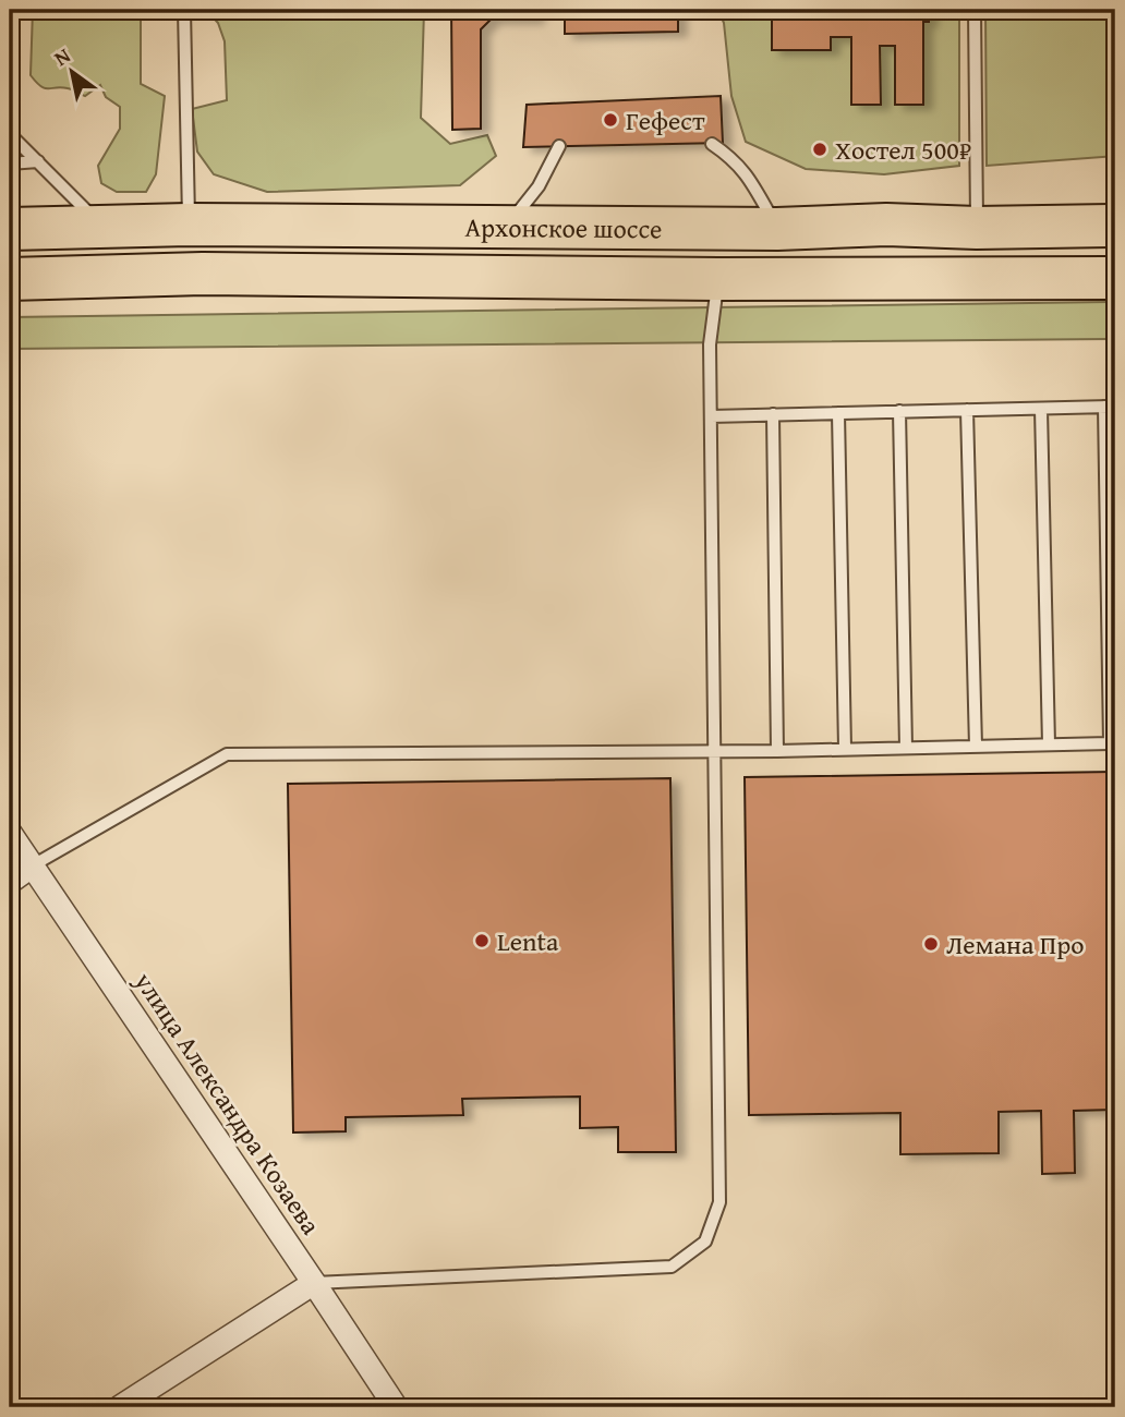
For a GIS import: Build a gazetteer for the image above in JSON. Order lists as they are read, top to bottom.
{
  "streets": {
    "highway": ["Архонское шоссе"],
    "street": ["улица Александра Козаева"]
  },
  "places": [
    "Гефест",
    "Хостел 500₽",
    "Lenta",
    "Лемана Про"
  ],
  "north": "top left"
}
